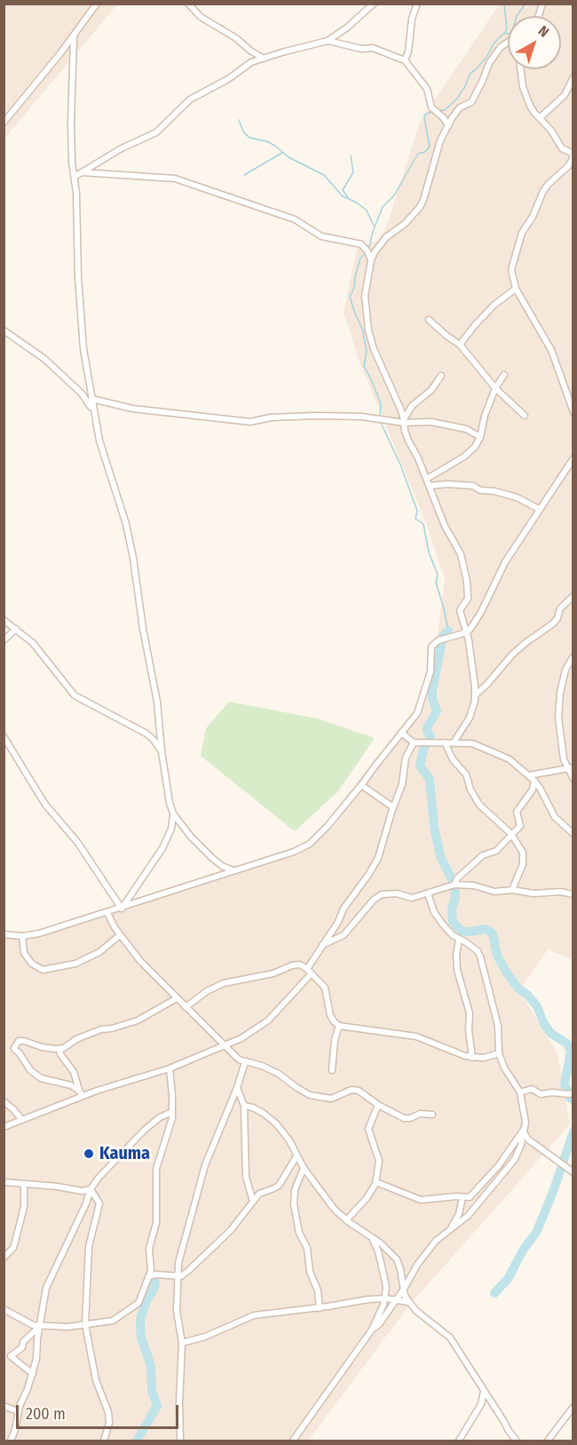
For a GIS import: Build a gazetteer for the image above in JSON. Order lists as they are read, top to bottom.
{
  "places": ["Kauma"],
  "scale_bar": "200 m",
  "north": "top right"
}
